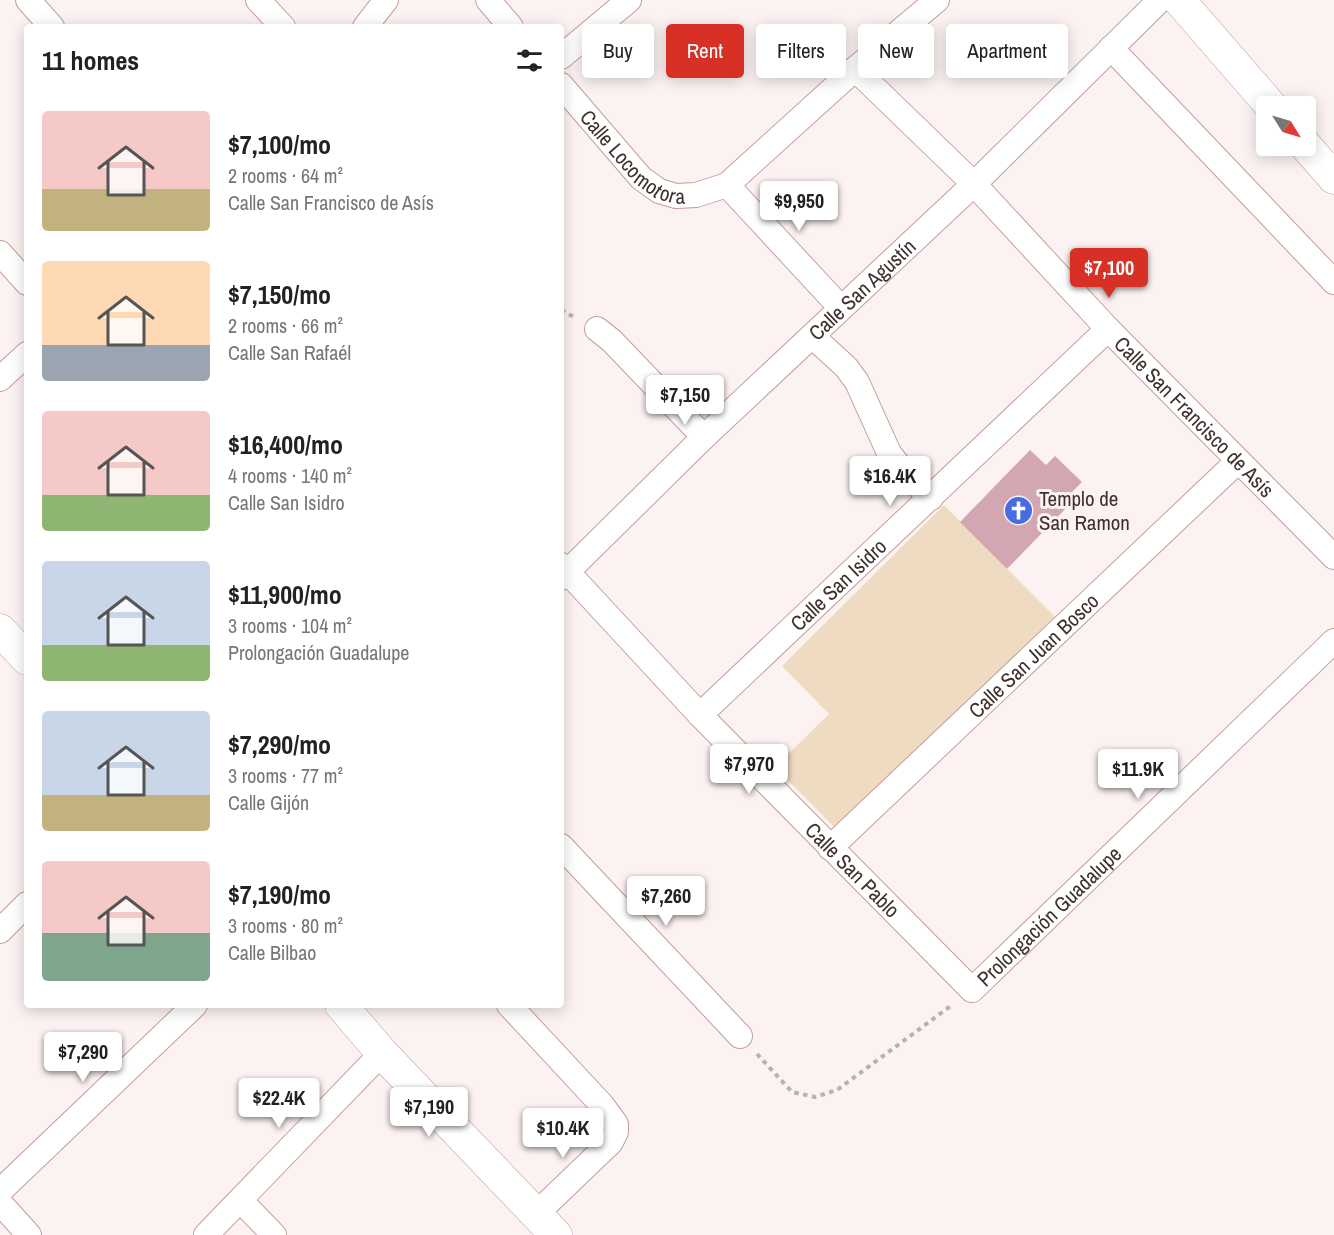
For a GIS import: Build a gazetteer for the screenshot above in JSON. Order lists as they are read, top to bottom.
{
  "streets": {
    "street": [
      "Calle Locomotora",
      "Calle San Agustín",
      "Calle San Francisco de Asís",
      "Calle San Isidro",
      "Calle San Juan Bosco",
      "Calle San Pablo",
      "Prolongación Guadalupe"
    ]
  },
  "crossings": [
    ["Calle Locomotora", "Calle San Francisco de Asís"],
    ["Calle San Agustín", "Calle San Francisco de Asís"],
    ["Calle San Francisco de Asís", "Calle San Isidro"],
    ["Calle San Francisco de Asís", "Calle San Juan Bosco"],
    ["Calle San Isidro", "Calle San Pablo"],
    ["Calle San Juan Bosco", "Calle San Pablo"],
    ["Calle San Pablo", "Prolongación Guadalupe"]
  ],
  "places": {
    "church": ["Templo de San Ramon"]
  },
  "north": "bottom right",
  "page": {
    "chip": [
      "Buy",
      "Rent",
      "Filters",
      "New",
      "Apartment"
    ],
    "heading": "11 homes",
    "list": [
      {
        "name": "$7,100/mo",
        "note": "2 rooms · 64 m² · Calle San Francisco de Asís"
      },
      {
        "name": "$7,150/mo",
        "note": "2 rooms · 66 m² · Calle San Rafaél"
      },
      {
        "name": "$16,400/mo",
        "note": "4 rooms · 140 m² · Calle San Isidro"
      },
      {
        "name": "$11,900/mo",
        "note": "3 rooms · 104 m² · Prolongación Guadalupe"
      },
      {
        "name": "$7,290/mo",
        "note": "3 rooms · 77 m² · Calle Gijón"
      },
      {
        "name": "$7,190/mo",
        "note": "3 rooms · 80 m² · Calle Bilbao"
      }
    ],
    "price": [
      "$9,950",
      "$7,100",
      "$7,150",
      "$16.4K",
      "$7,970",
      "$11.9K",
      "$7,260",
      "$7,290",
      "$22.4K",
      "$7,190",
      "$10.4K"
    ]
  }
}
